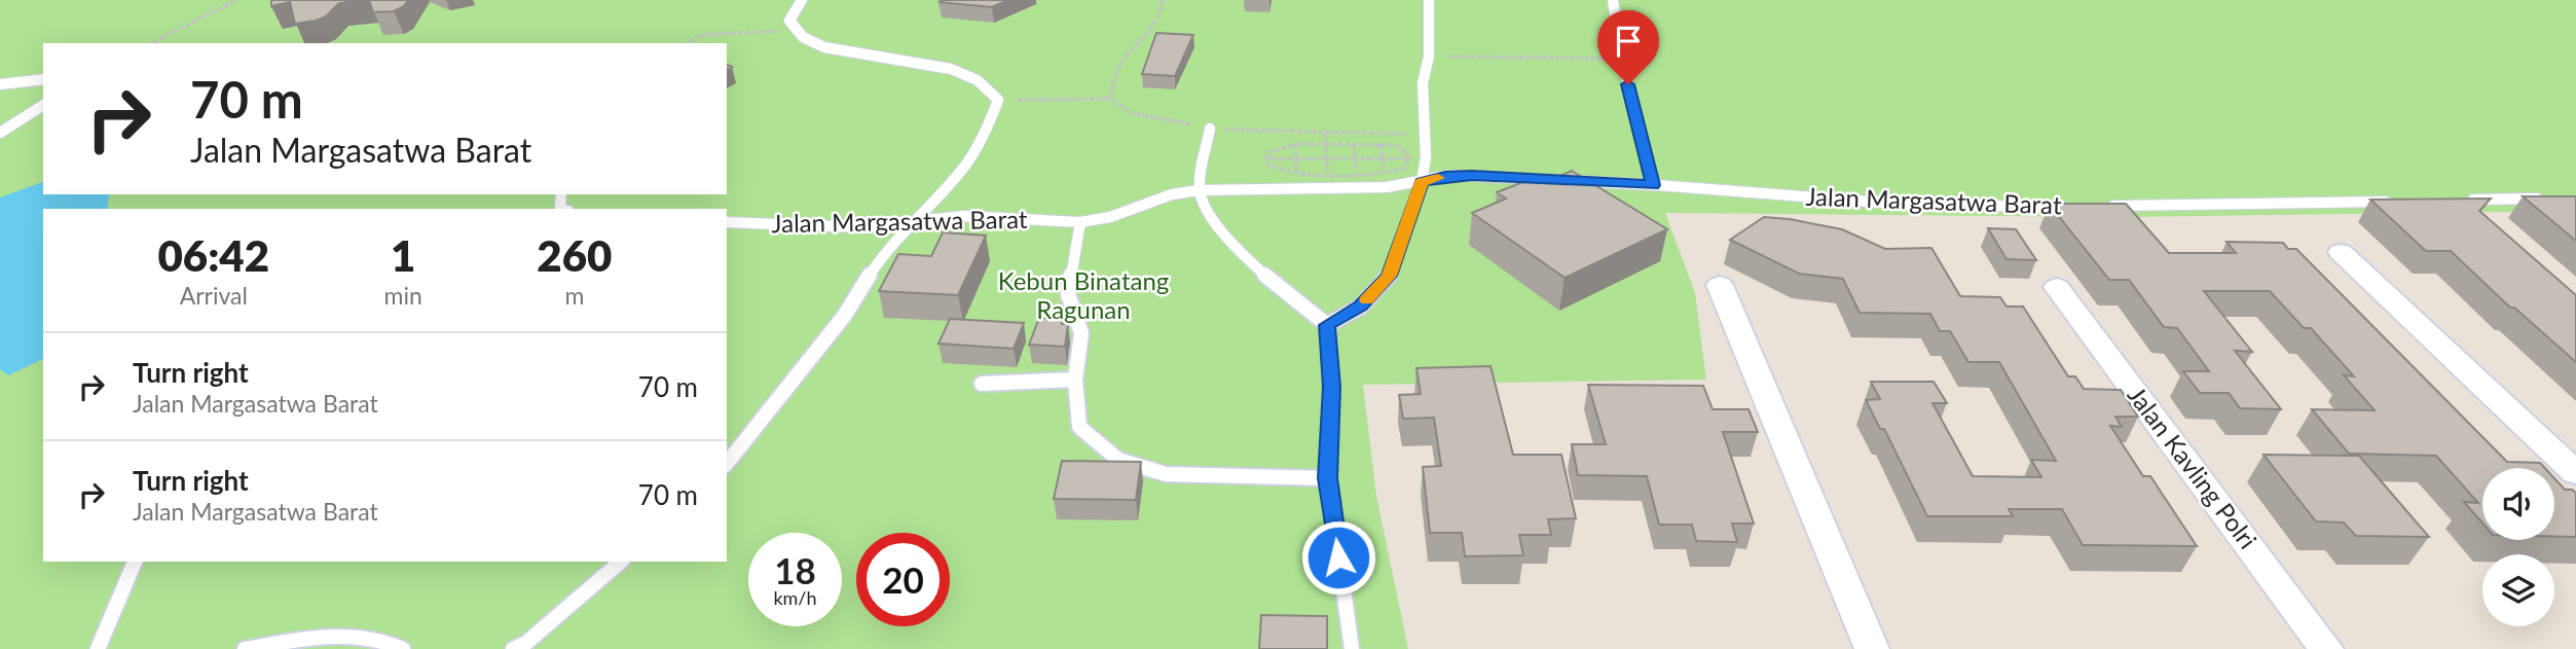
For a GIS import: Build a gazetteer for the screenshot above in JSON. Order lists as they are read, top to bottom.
{
  "streets": {
    "street": ["Jalan Kavling Polri"],
    "lane": ["Jalan Margasatwa Barat"]
  },
  "parks": ["Kebun Binatang Ragunan"],
  "page": {
    "turn": ["70 m", "Jalan Margasatwa Barat"],
    "eta": [
      "06:42",
      "Arrival",
      "1",
      "min",
      "260",
      "m"
    ],
    "list": [
      {
        "name": "Turn right",
        "note": "Jalan Margasatwa Barat",
        "value": "70 m"
      },
      {
        "name": "Turn right",
        "note": "Jalan Margasatwa Barat",
        "value": "70 m"
      }
    ],
    "speed": "18 km/h",
    "limit": "20"
  }
}
